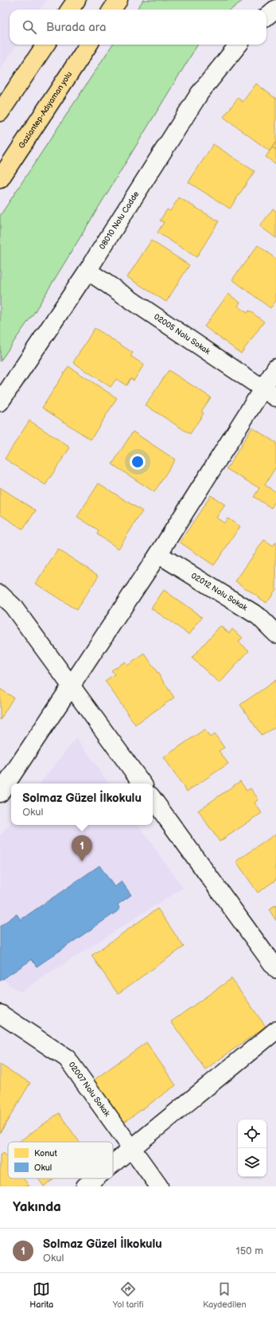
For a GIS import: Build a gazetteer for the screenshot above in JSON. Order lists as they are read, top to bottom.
{
  "streets": {
    "highway": ["Gaziantep-Adıyaman yolu"],
    "street": [
      "08010 Nolu Cadde",
      "02005 Nolu Sokak",
      "02012 Nolu Sokak",
      "02007 Nolu Sokak"
    ]
  },
  "crossings": [
    ["08010 Nolu Cadde", "02005 Nolu Sokak"]
  ],
  "legend": ["Konut", "Okul"],
  "page": {
    "search": "Burada ara",
    "popup": ["Solmaz Güzel İlkokulu", "Okul"],
    "pins": "1",
    "heading": "Yakında",
    "list": [
      {
        "mark": "1",
        "name": "Solmaz Güzel İlkokulu",
        "note": "Okul",
        "value": "150 m"
      }
    ],
    "nav": ["Harita", "Yol tarifi", "Kaydedilen"]
  }
}
